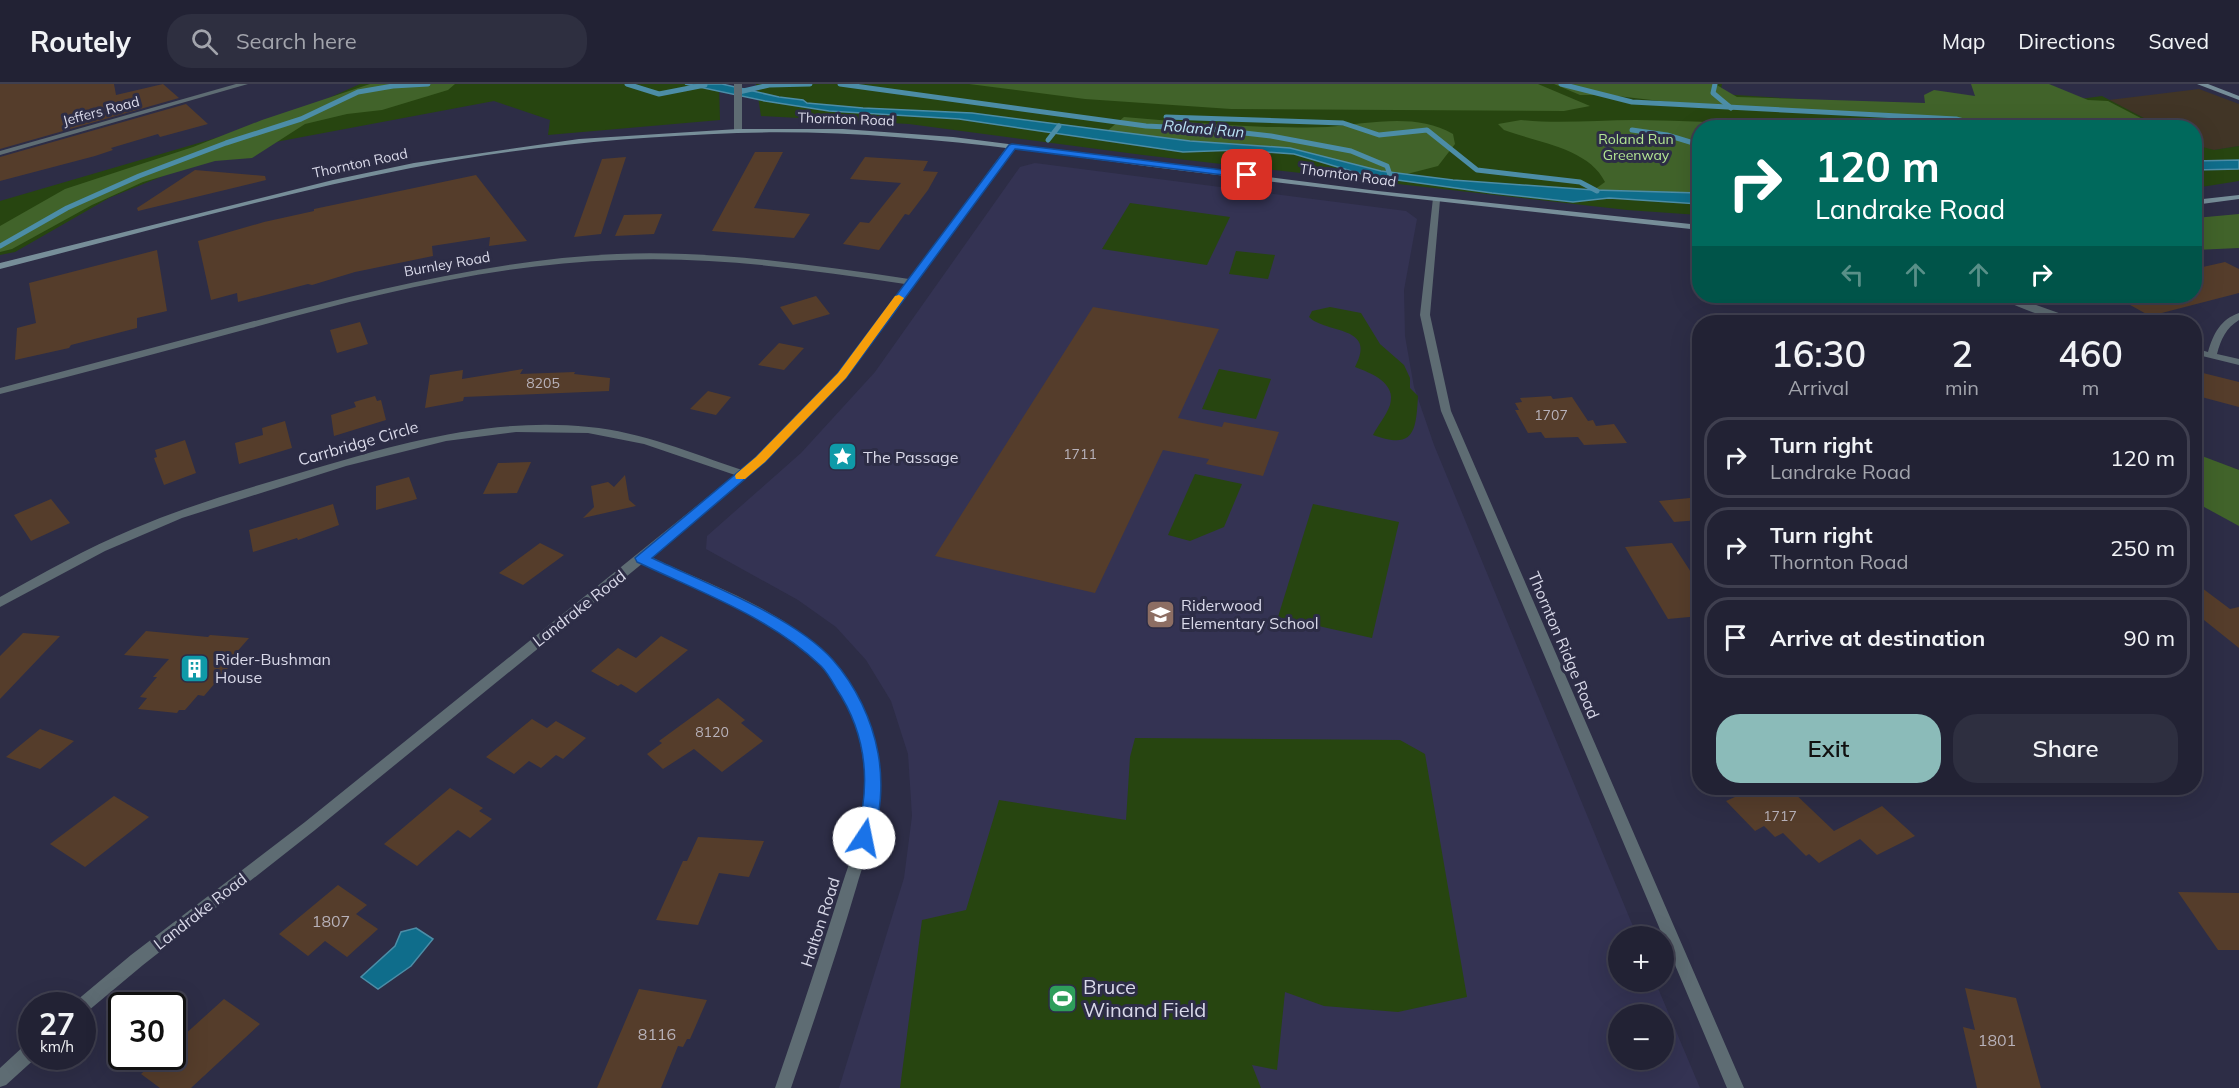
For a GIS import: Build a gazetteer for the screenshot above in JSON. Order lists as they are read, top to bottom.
{
  "streets": {
    "street": [
      "Jeffers Road",
      "Thornton Road",
      "Burnley Road",
      "Carrbridge Circle",
      "Landrake Road",
      "Thornton Ridge Road",
      "Halton Road"
    ]
  },
  "crossings": [
    ["Thornton Road", "Landrake Road"],
    ["Thornton Road", "Thornton Ridge Road"],
    ["Burnley Road", "Landrake Road"],
    ["Carrbridge Circle", "Landrake Road"],
    ["Landrake Road", "Halton Road"]
  ],
  "water": ["Roland Run"],
  "parks": ["Roland Run Greenway"],
  "places": {
    "place": ["The Passage"],
    "school or university": ["Riderwood Elementary School"],
    "building": ["Rider-Bushman House"],
    "sports": ["Bruce Winand Field"]
  },
  "house_numbers": [
    "8205",
    "1707",
    "1711",
    "8120",
    "1717",
    "1807",
    "8116",
    "1801"
  ],
  "page": {
    "header": "Routely",
    "search": "Search here",
    "nav": ["Map", "Directions", "Saved"],
    "turn": ["120 m", "Landrake Road"],
    "eta": [
      "16:30",
      "Arrival",
      "2",
      "min",
      "460",
      "m"
    ],
    "list": [
      {
        "name": "Turn right",
        "note": "Landrake Road",
        "value": "120 m"
      },
      {
        "name": "Turn right",
        "note": "Thornton Road",
        "value": "250 m"
      },
      {
        "name": "Arrive at destination",
        "value": "90 m"
      }
    ],
    "buttons": ["Exit", "Share"],
    "map_buttons": ["+", "−"],
    "speed": "27 km/h",
    "limit": "30"
  }
}
